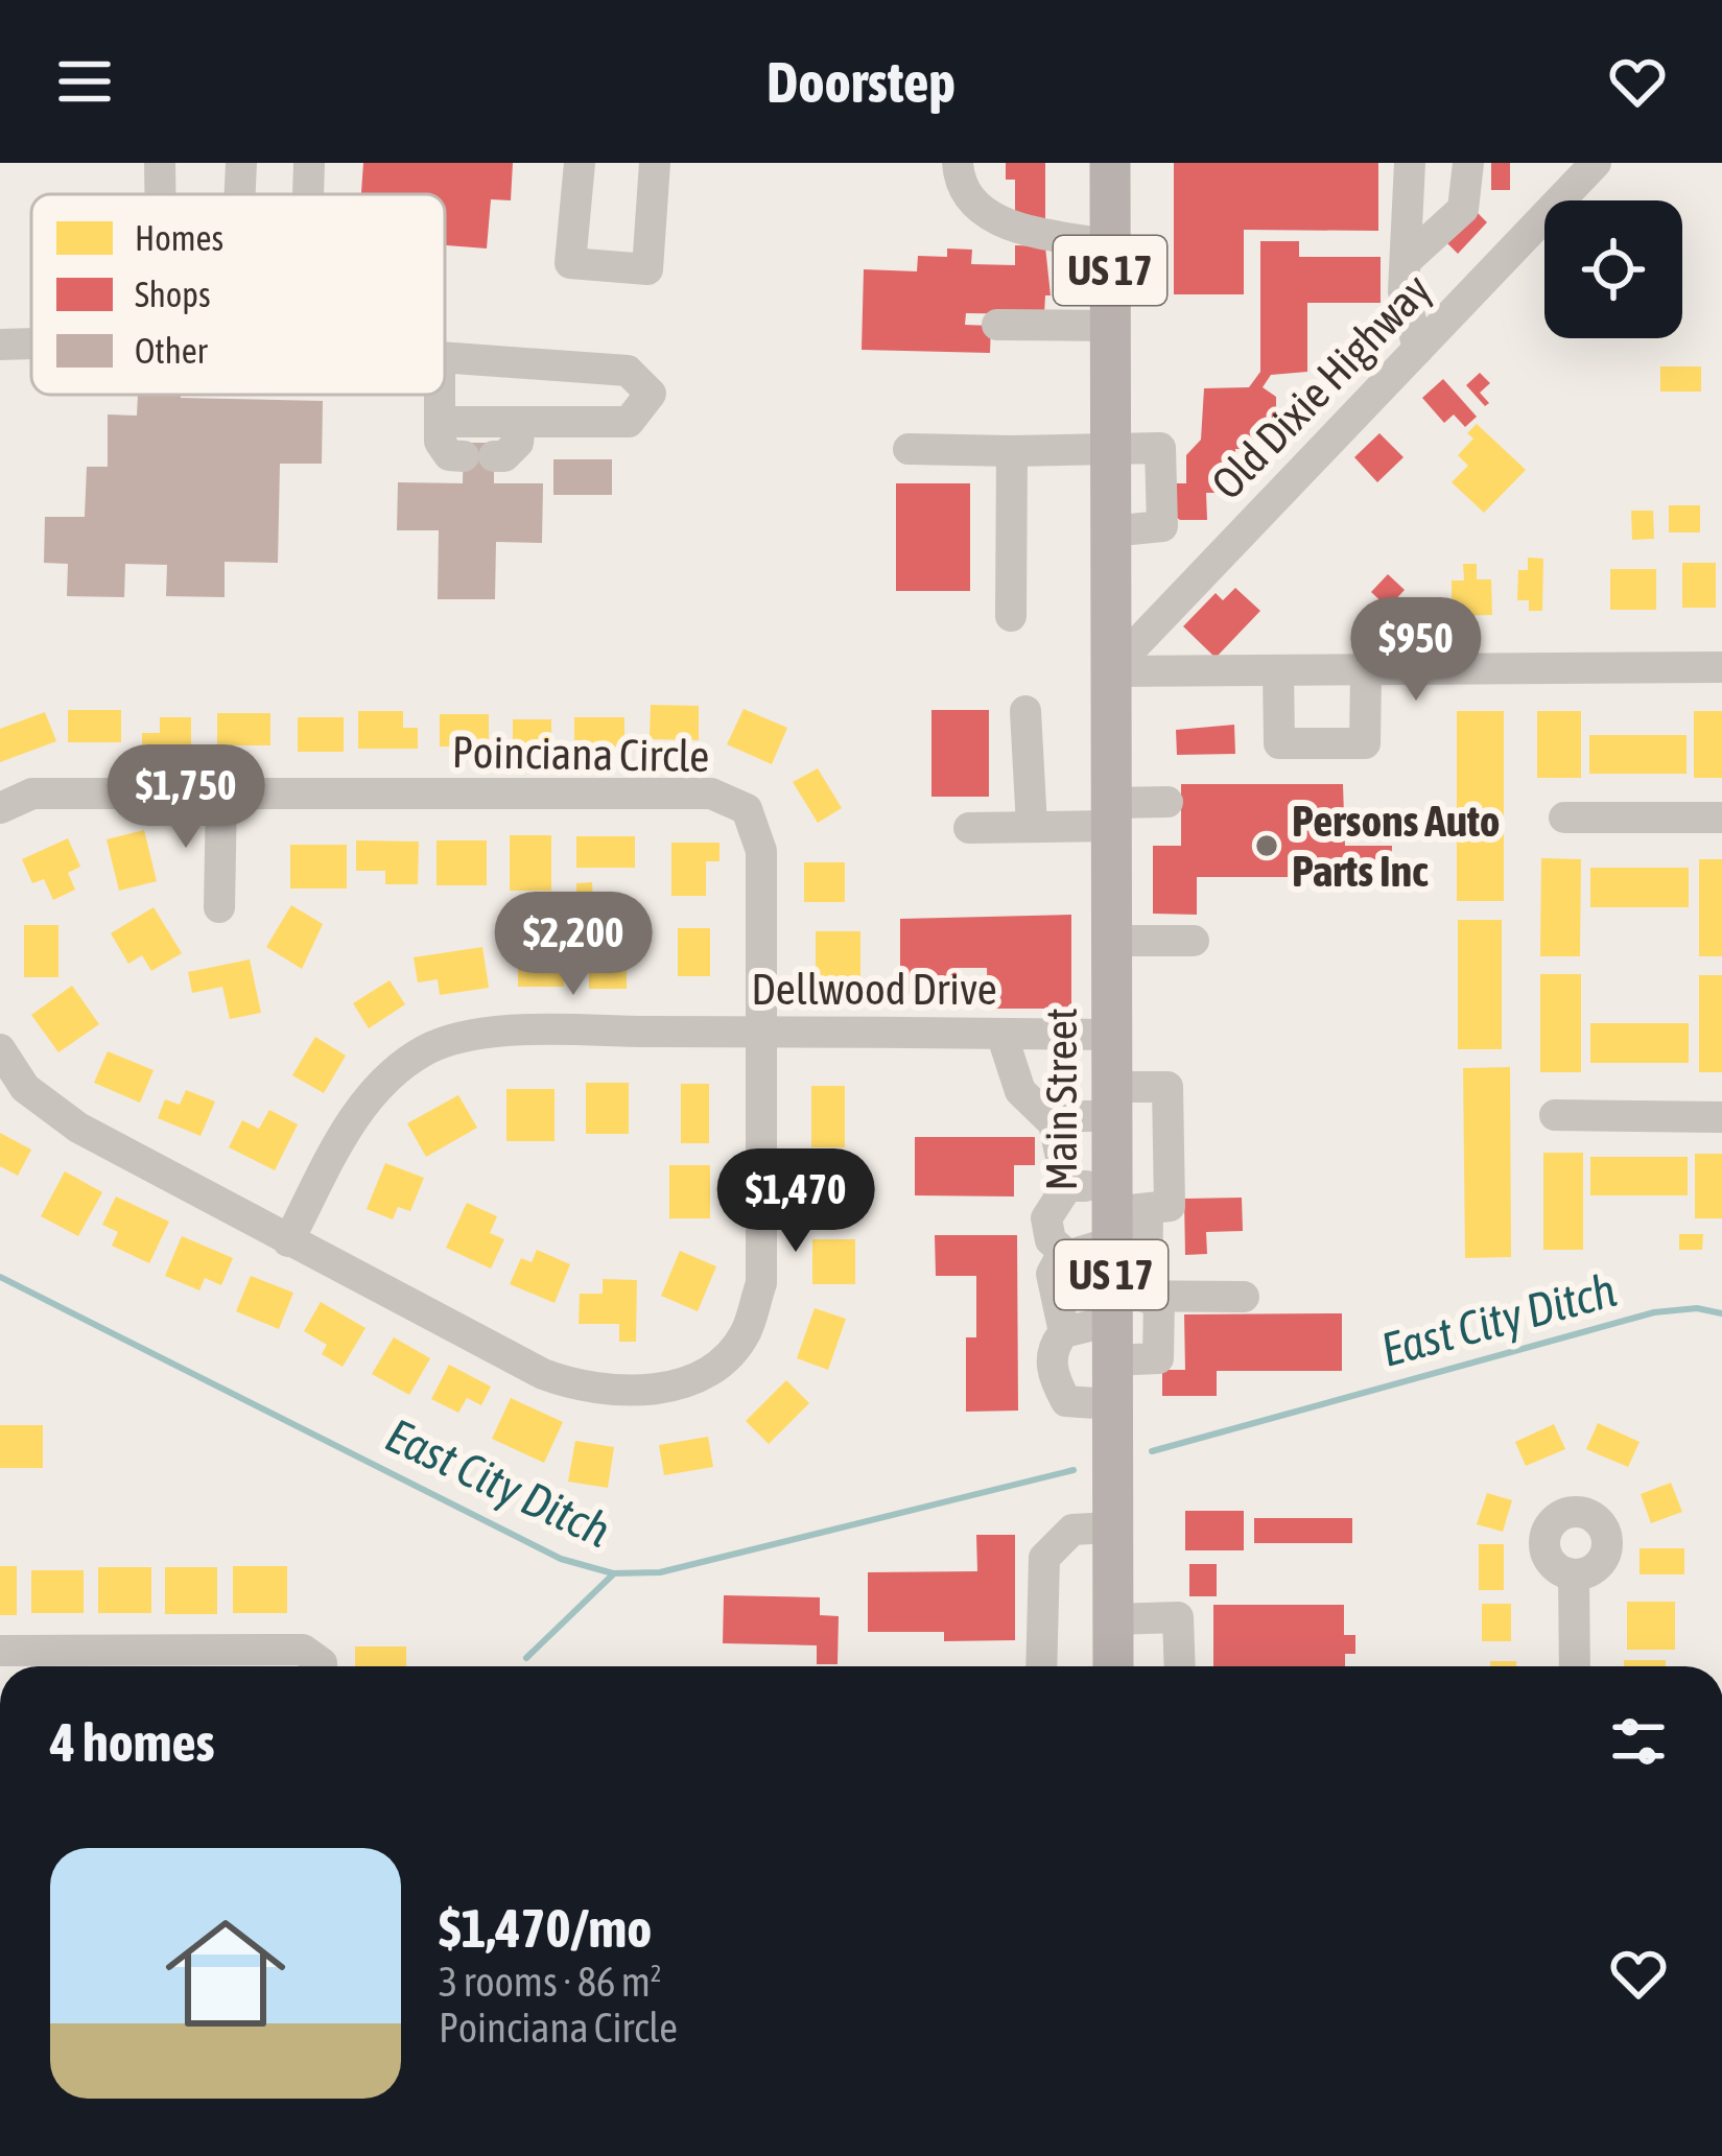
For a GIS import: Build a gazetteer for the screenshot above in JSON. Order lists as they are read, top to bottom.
{
  "streets": {
    "main road": ["US 17", "Main Street"],
    "street": ["Old Dixie Highway", "Poinciana Circle", "Dellwood Drive"]
  },
  "crossings": [
    ["US 17", "Old Dixie Highway"],
    ["US 17", "Main Street"],
    ["Old Dixie Highway", "Main Street"],
    ["Poinciana Circle", "Dellwood Drive"],
    ["Dellwood Drive", "Main Street"]
  ],
  "water": ["East City Ditch"],
  "places": ["Persons Auto Parts Inc"],
  "legend": ["Homes", "Shops", "Other"],
  "page": {
    "header": "Doorstep",
    "price": [
      "$950",
      "$1,750",
      "$2,200",
      "$1,470"
    ],
    "heading": "4 homes",
    "list": [
      {
        "name": "$1,470/mo",
        "note": "3 rooms · 86 m² · Poinciana Circle"
      }
    ]
  }
}
